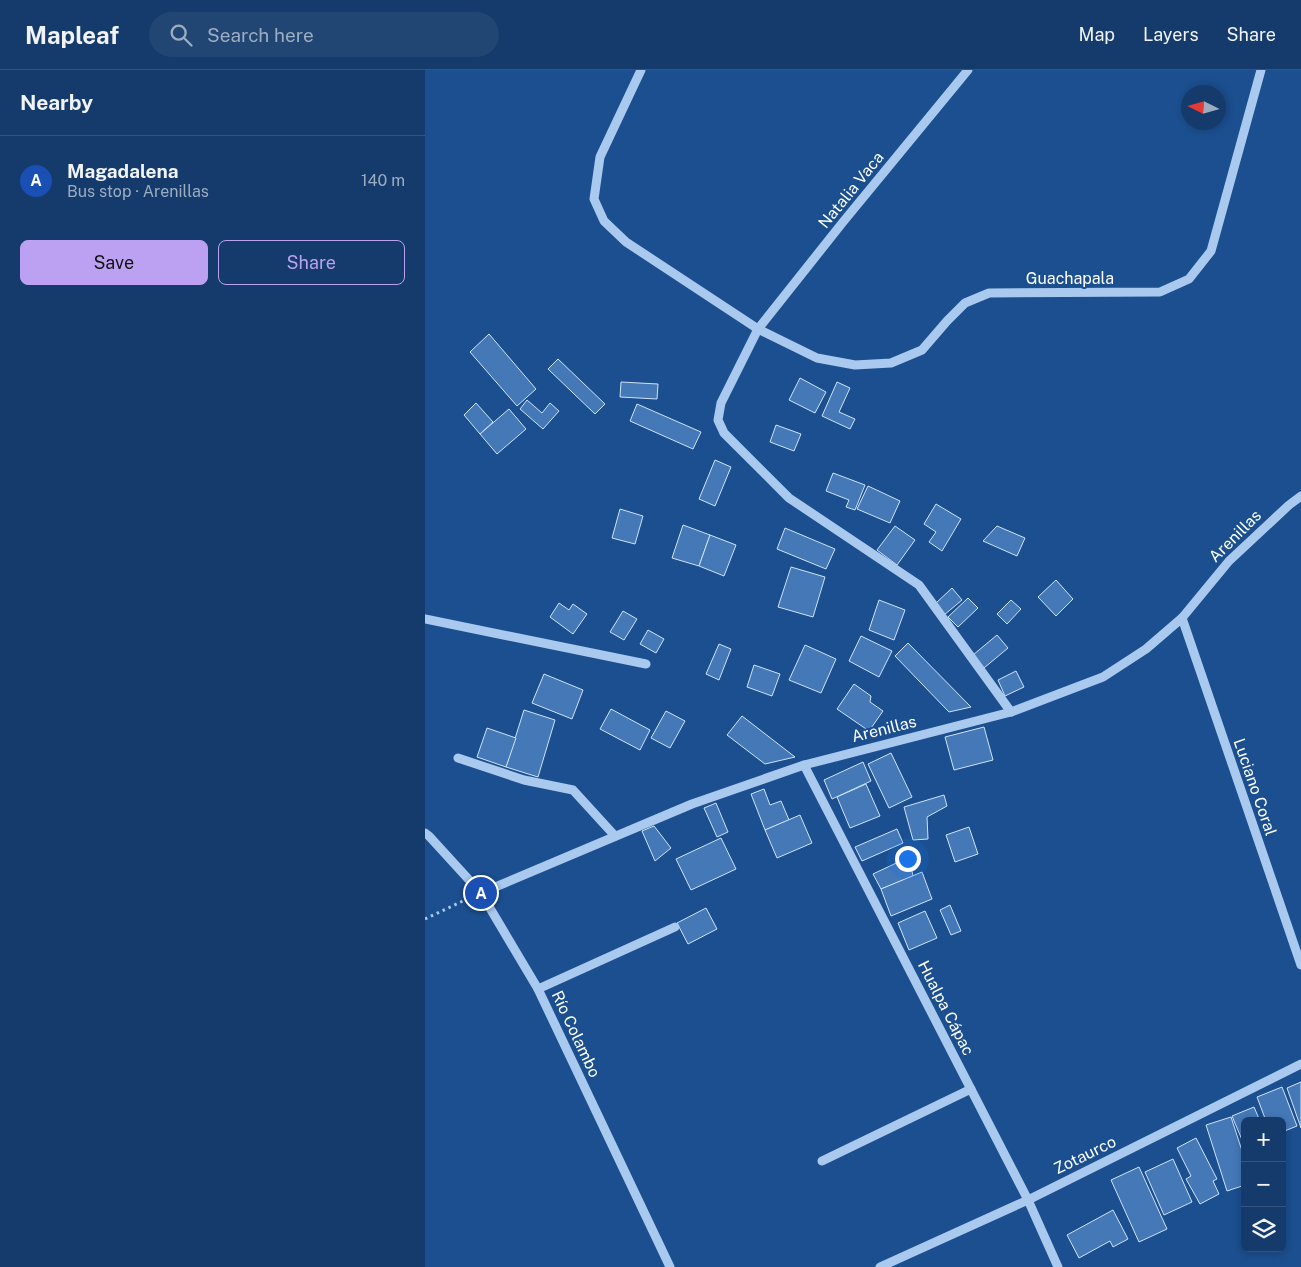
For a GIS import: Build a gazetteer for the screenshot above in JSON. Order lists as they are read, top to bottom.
{
  "streets": {
    "street": [
      "Natalia Vaca",
      "Guachapala",
      "Arenillas",
      "Luciano Coral",
      "Hualpa Cápac",
      "Río Colambo",
      "Zotaurco"
    ]
  },
  "crossings": [
    ["Natalia Vaca", "Guachapala"],
    ["Natalia Vaca", "Arenillas"],
    ["Arenillas", "Luciano Coral"],
    ["Arenillas", "Hualpa Cápac"],
    ["Arenillas", "Río Colambo"],
    ["Hualpa Cápac", "Zotaurco"]
  ],
  "north": "left",
  "page": {
    "header": "Mapleaf",
    "search": "Search here",
    "nav": ["Map", "Layers", "Share"],
    "heading": "Nearby",
    "list": [
      {
        "mark": "A",
        "name": "Magadalena",
        "note": "Bus stop · Arenillas",
        "value": "140 m"
      }
    ],
    "buttons": ["Save", "Share"],
    "pins": "A",
    "map_buttons": ["+", "−"]
  }
}
